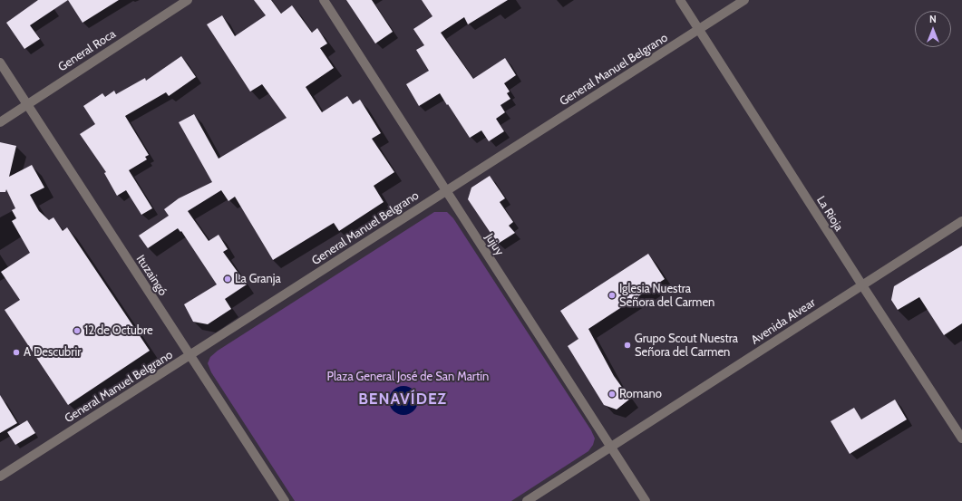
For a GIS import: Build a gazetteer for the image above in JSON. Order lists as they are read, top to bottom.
{
  "streets": {
    "street": [
      "General Roca",
      "General Manuel Belgrano",
      "La Rioja",
      "Jujuy",
      "Ituzaingó",
      "Avenida Alvear"
    ]
  },
  "crossings": [
    ["General Roca", "Ituzaingó"],
    ["General Manuel Belgrano", "La Rioja"],
    ["General Manuel Belgrano", "Jujuy"],
    ["General Manuel Belgrano", "Ituzaingó"],
    ["La Rioja", "Avenida Alvear"],
    ["Jujuy", "Avenida Alvear"]
  ],
  "districts": ["BENAVÍDEZ"],
  "parks": ["Plaza General José de San Martín"],
  "places": [
    "La Granja",
    "Iglesia Nuestra Señora del Carmen",
    "12 de Octubre",
    "Grupo Scout Nuestra Señora del Carmen",
    "A Descubrir",
    "Romano"
  ],
  "north": "top"
}
